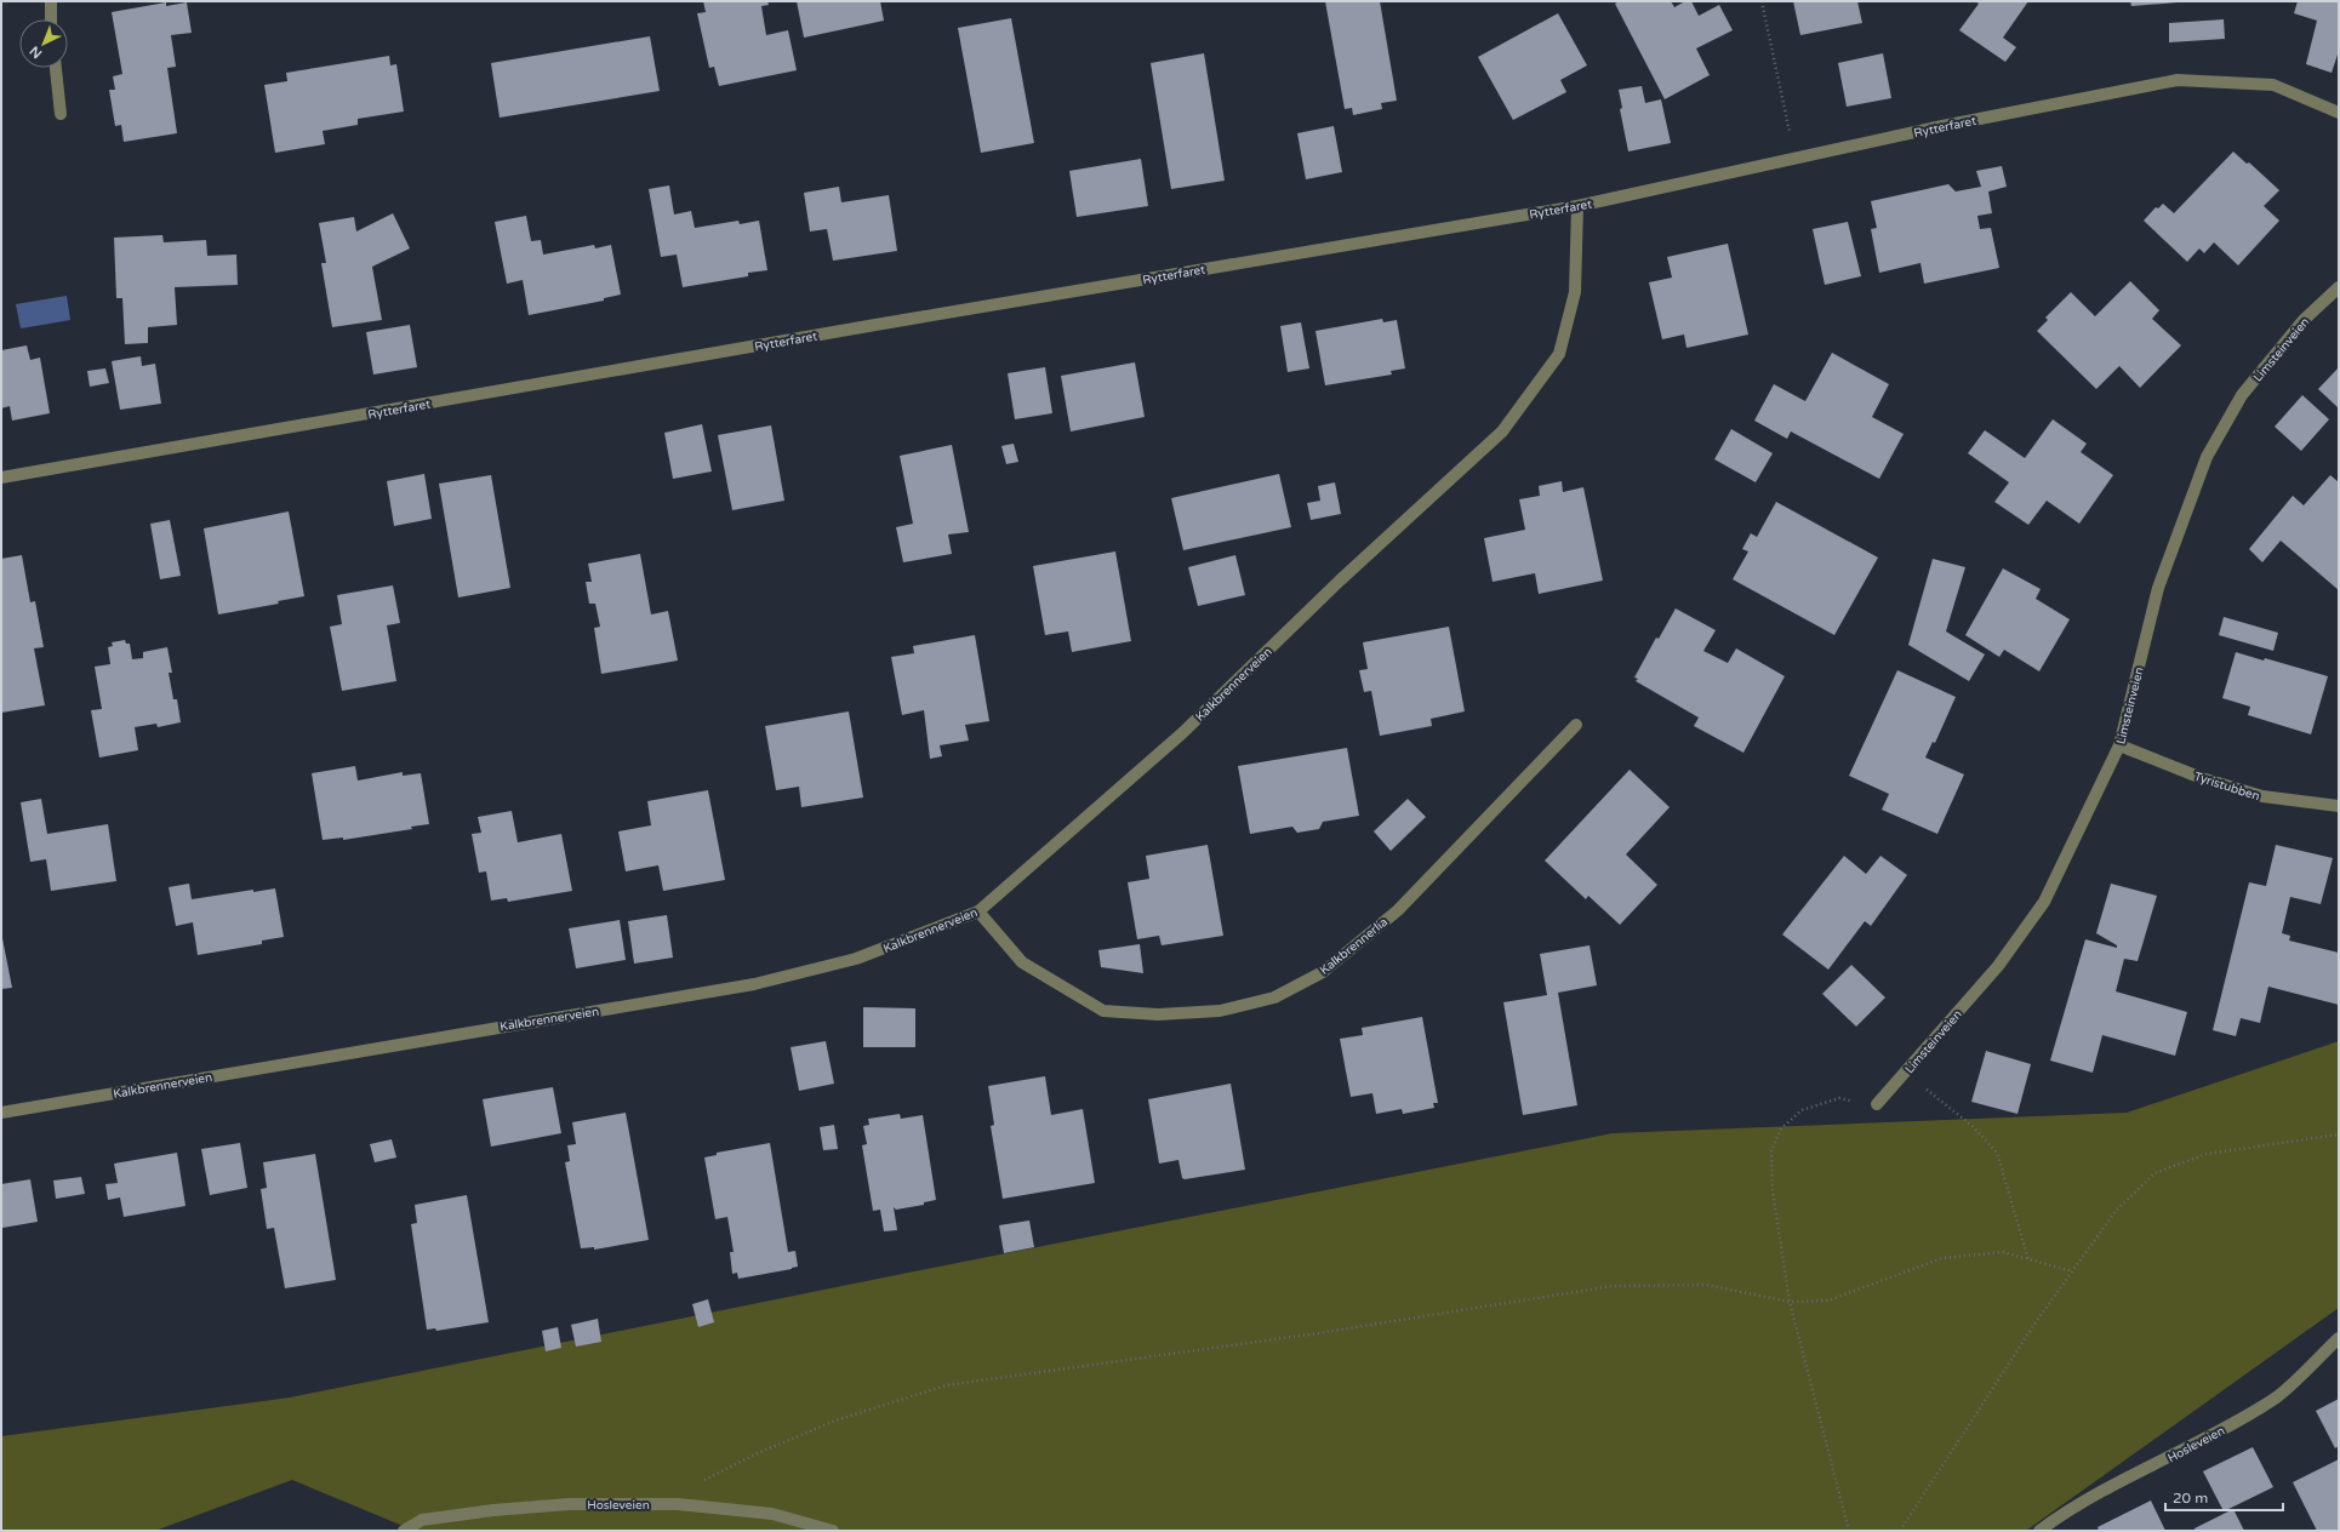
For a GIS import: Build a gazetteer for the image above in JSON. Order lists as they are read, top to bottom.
{
  "streets": {
    "street": [
      "Rytterfaret",
      "Limsteinveien",
      "Kalkbrennerveien",
      "Tyristubben",
      "Kalkbrennerlia",
      "Hosleveien"
    ]
  },
  "crossings": [
    ["Rytterfaret", "Kalkbrennerveien"],
    ["Limsteinveien", "Tyristubben"],
    ["Kalkbrennerveien", "Kalkbrennerlia"]
  ],
  "scale_bar": "20 m",
  "north": "bottom left"
}
